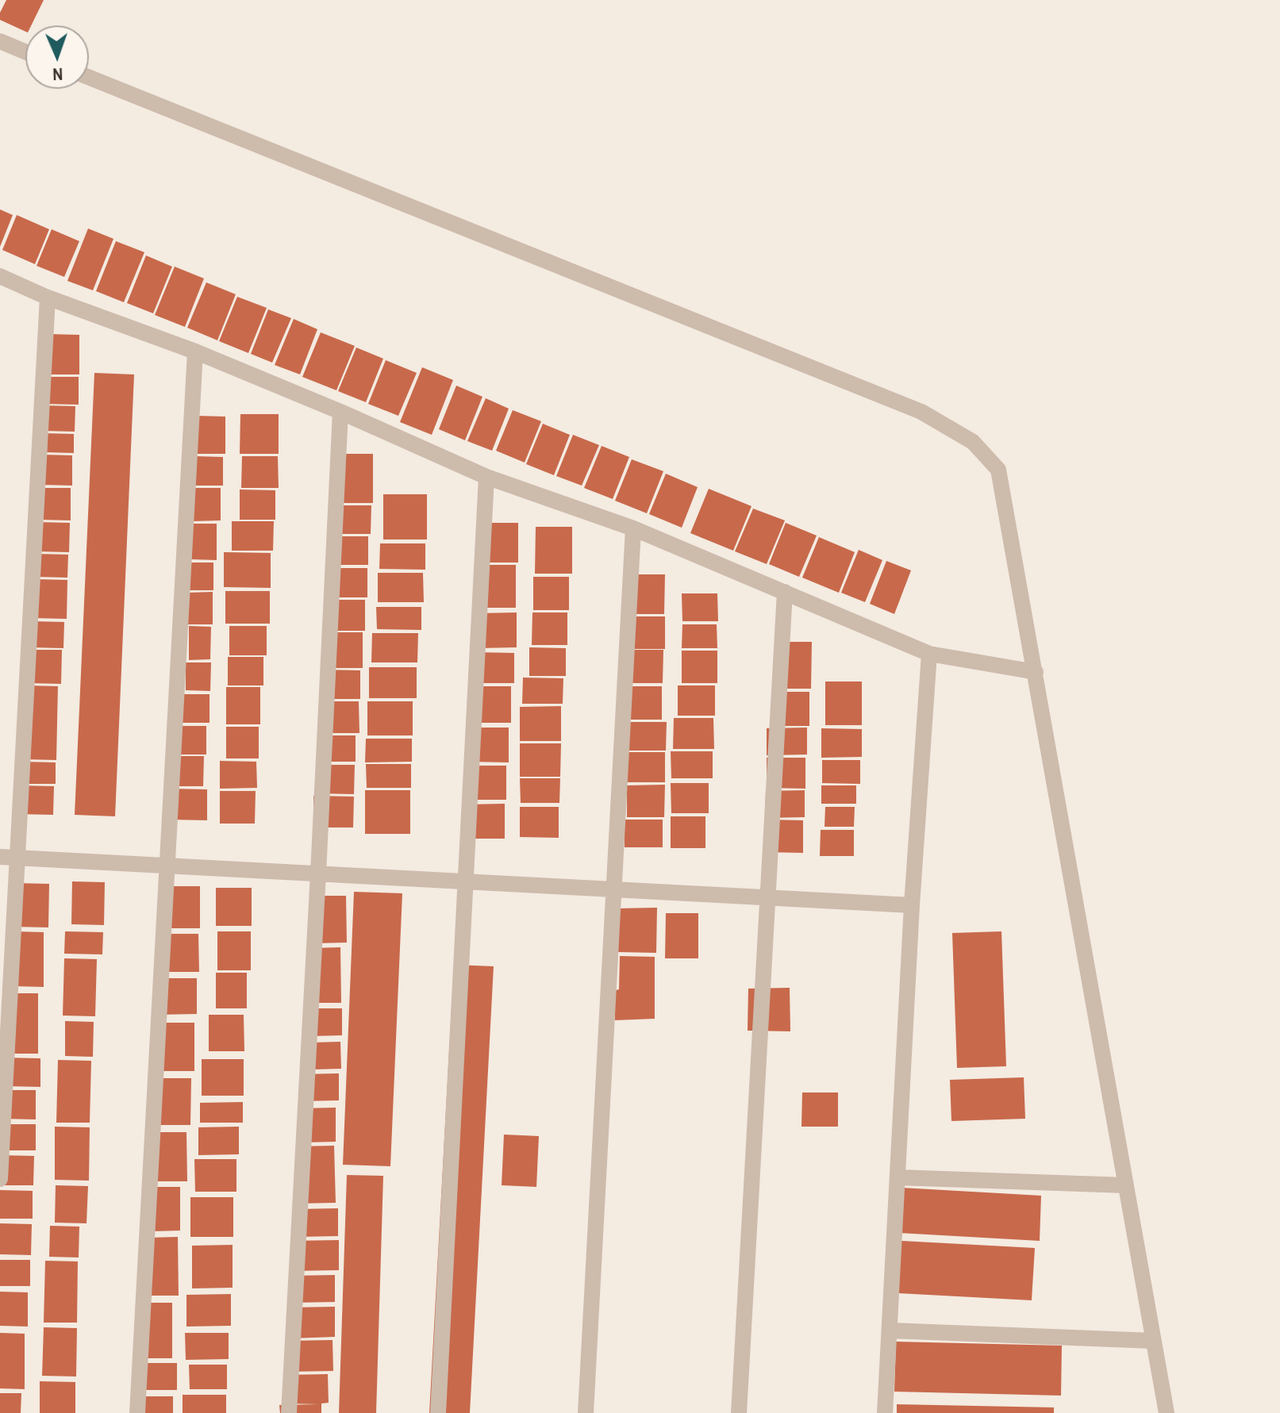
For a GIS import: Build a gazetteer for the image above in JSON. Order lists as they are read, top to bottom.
{
  "north": "bottom"
}
